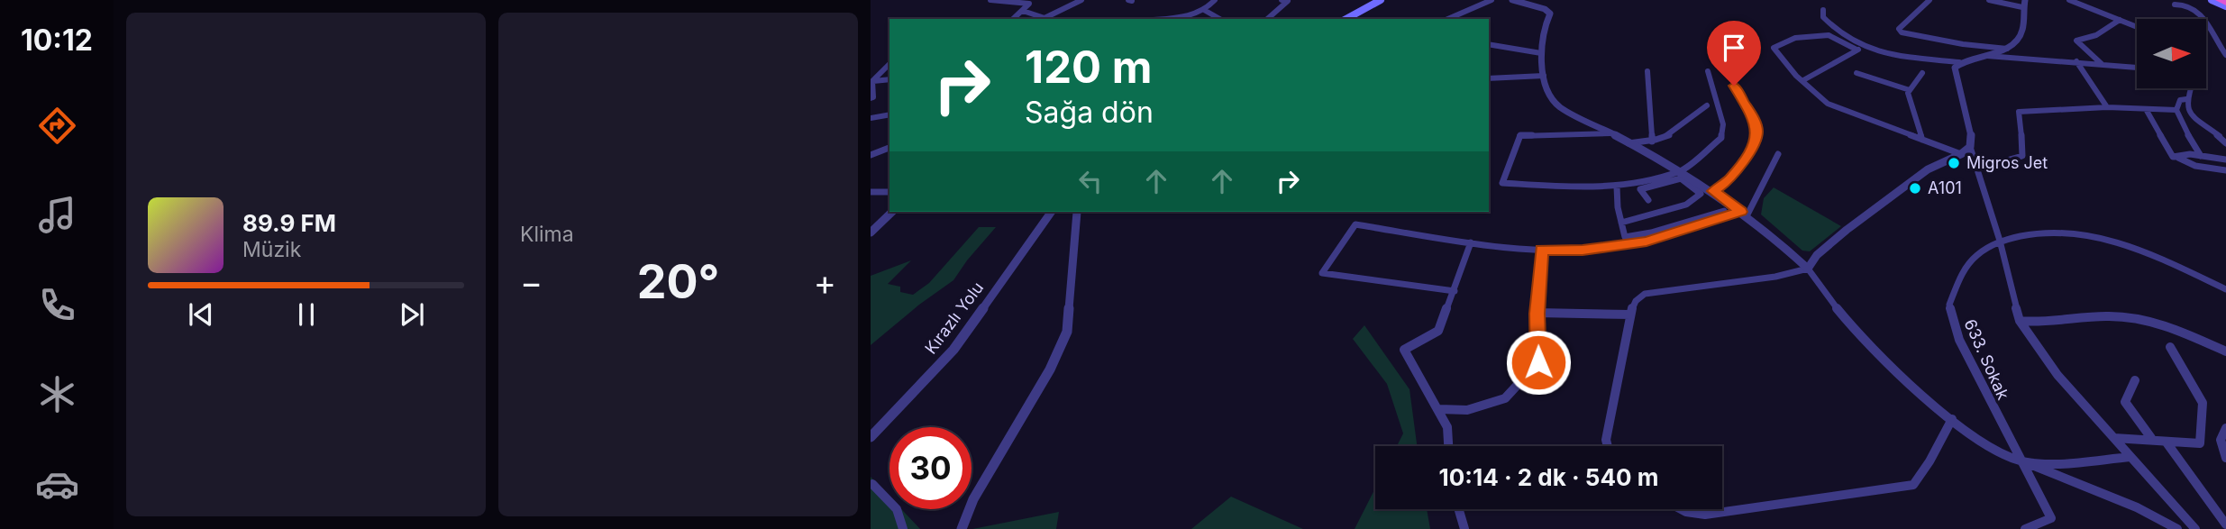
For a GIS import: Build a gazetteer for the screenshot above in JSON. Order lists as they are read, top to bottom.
{
  "streets": {
    "street": ["Kırazlı Yolu", "633. Sokak"]
  },
  "places": ["Migros Jet", "A101"],
  "north": "right",
  "page": {
    "tabs": "10:12",
    "tile": "Klima",
    "turn": ["120 m", "Sağa dön"],
    "song": ["89.9 FM", "Müzik"],
    "heat": ["−", "20°", "+"],
    "limit": "30",
    "trip": "10:14 · 2 dk · 540 m"
  }
}
